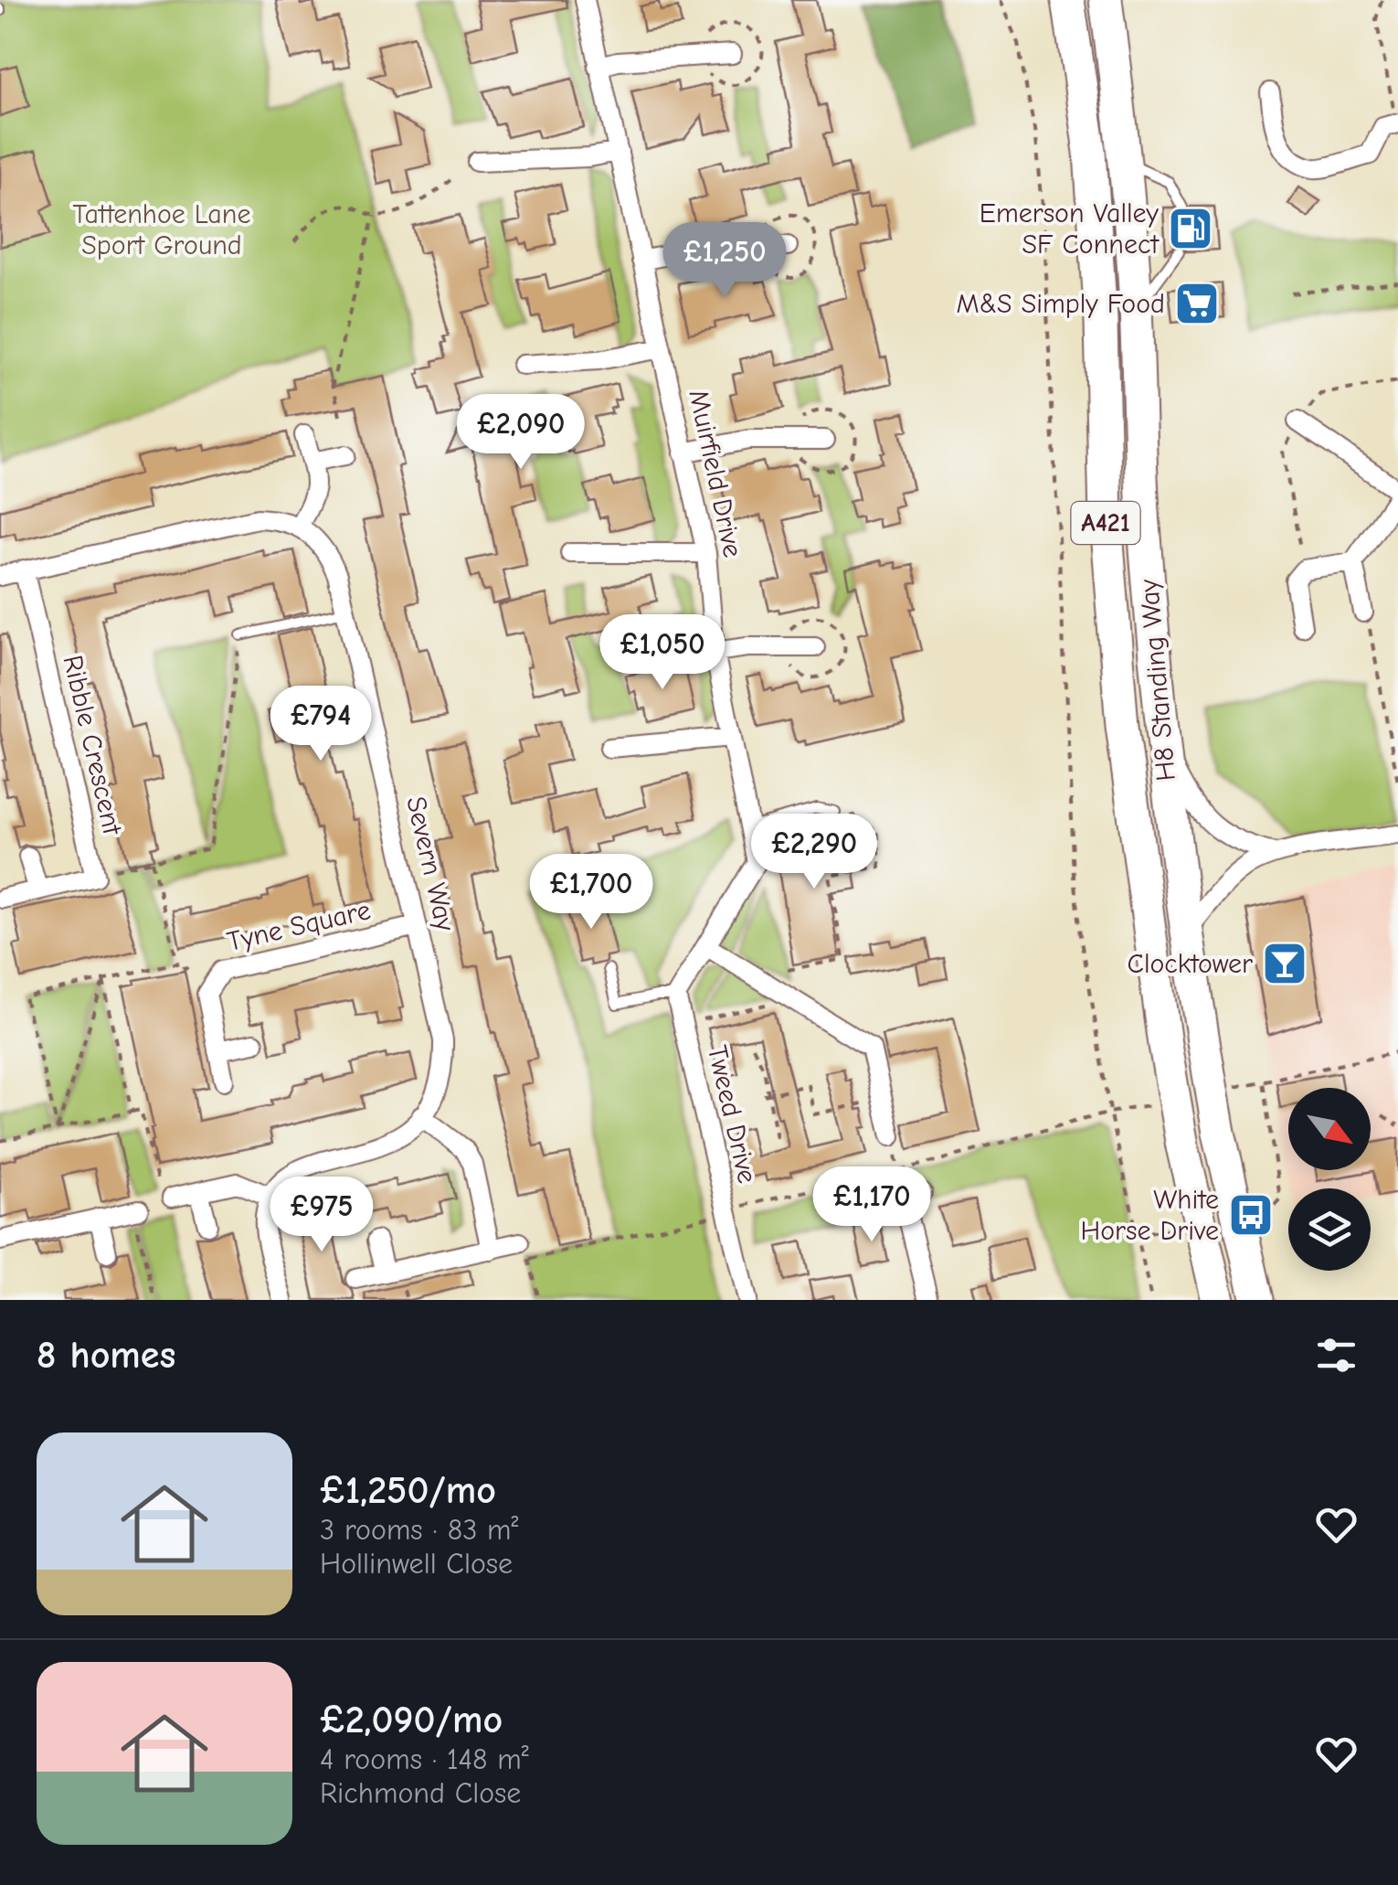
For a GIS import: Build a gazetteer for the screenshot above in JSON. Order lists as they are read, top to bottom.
{
  "streets": {
    "highway": ["A421", "H8 Standing Way"],
    "street": [
      "Muirfield Drive",
      "Ribble Crescent",
      "Severn Way",
      "Tyne Square",
      "Tweed Drive"
    ]
  },
  "crossings": [
    ["Muirfield Drive", "Tweed Drive"],
    ["Severn Way", "Tyne Square"]
  ],
  "parks": ["Tattenhoe Lane Sport Ground"],
  "places": {
    "fuel station": ["Emerson Valley SF Connect"],
    "supermarket": ["M&S Simply Food"],
    "bar": ["Clocktower"],
    "bus stop": ["White Horse Drive"]
  },
  "north": "bottom right",
  "page": {
    "price": [
      "£1,250",
      "£2,090",
      "£1,050",
      "£794",
      "£2,290",
      "£1,700",
      "£1,170",
      "£975"
    ],
    "heading": "8 homes",
    "list": [
      {
        "name": "£1,250/mo",
        "note": "3 rooms · 83 m² · Hollinwell Close"
      },
      {
        "name": "£2,090/mo",
        "note": "4 rooms · 148 m² · Richmond Close"
      }
    ]
  }
}
